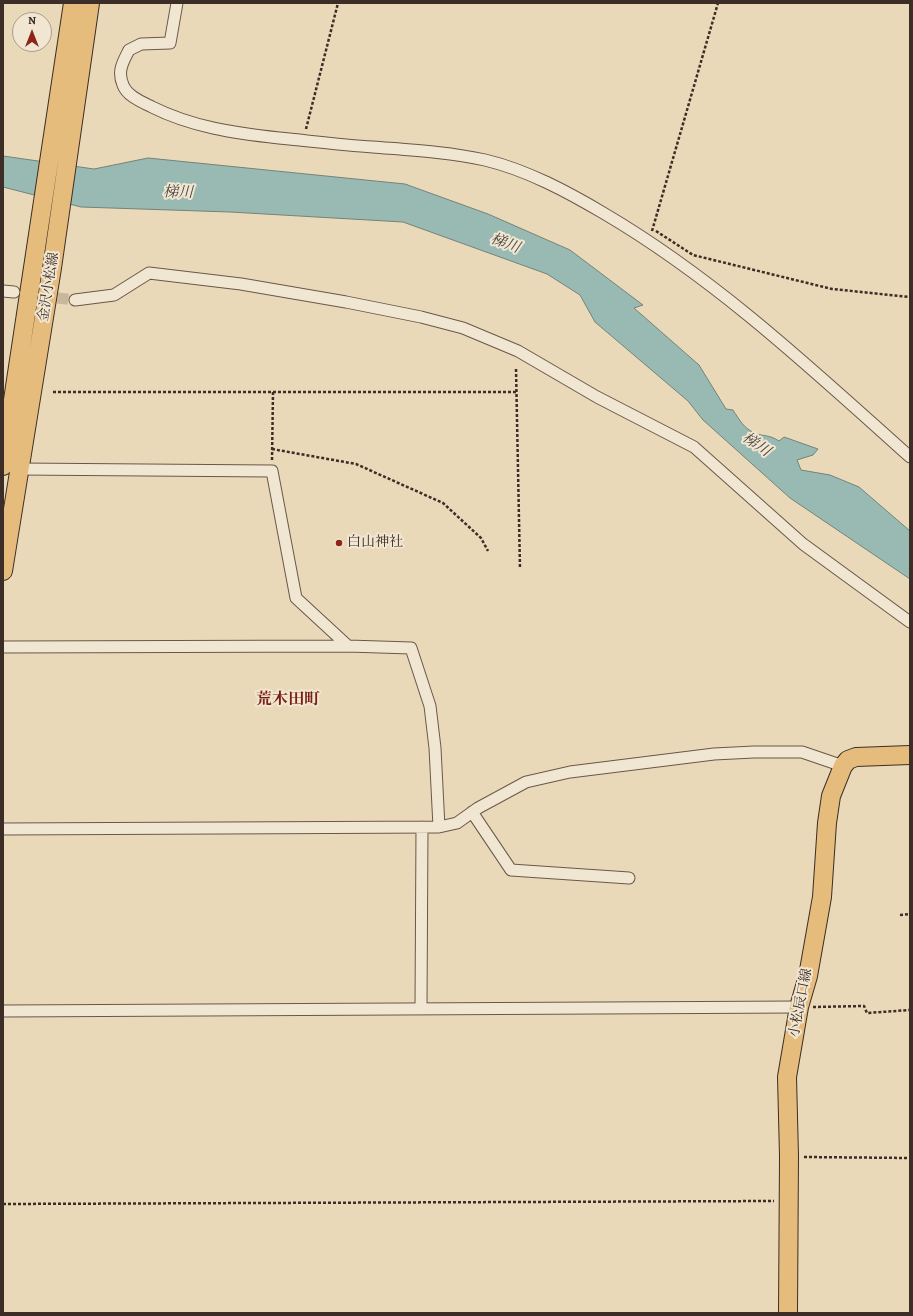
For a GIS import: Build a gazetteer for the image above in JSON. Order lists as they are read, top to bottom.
{
  "streets": {
    "main road": ["金沢小松線", "小松辰口線"]
  },
  "districts": ["荒木田町"],
  "water": ["梯川"],
  "places": ["白山神社"],
  "north": "top"
}
